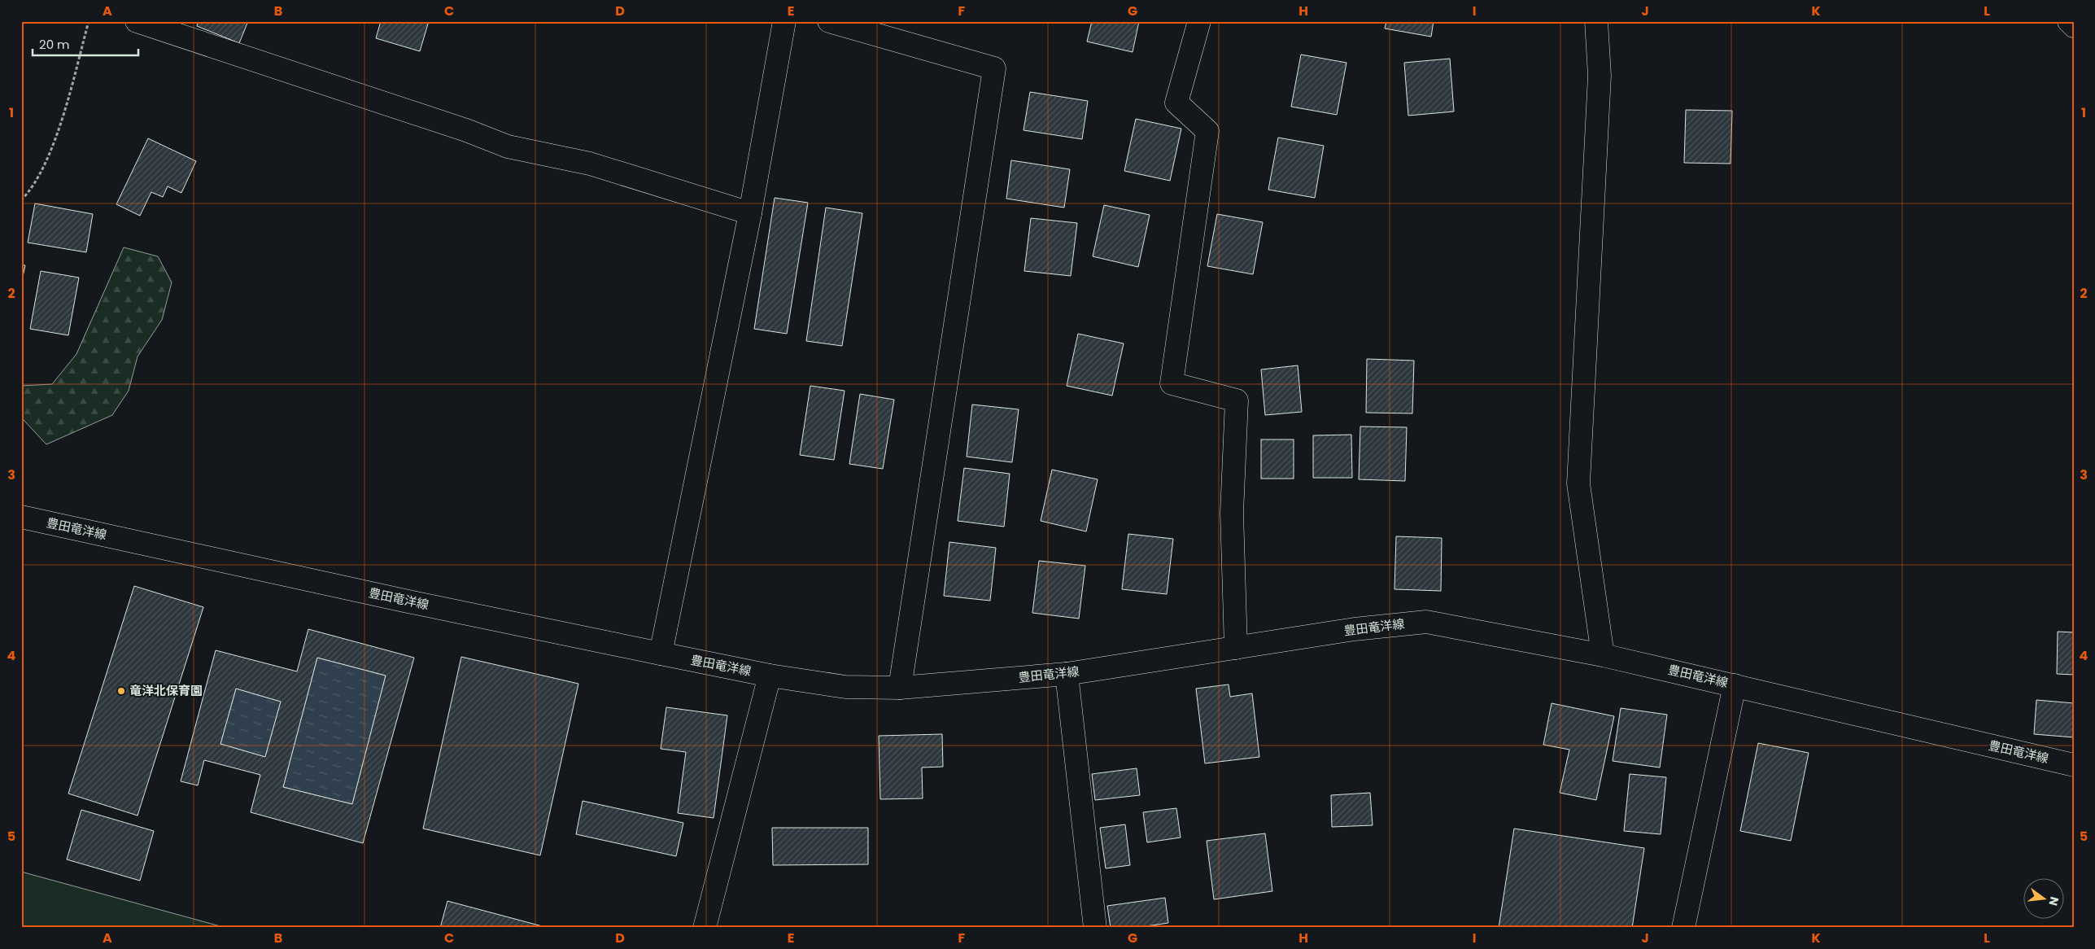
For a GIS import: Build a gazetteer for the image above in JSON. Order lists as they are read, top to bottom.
{
  "streets": {
    "street": ["豊田竜洋線"]
  },
  "places": ["竜洋北保育園"],
  "scale_bar": "20 m",
  "north": "right",
  "grid": {
    "columns": [
      "A",
      "B",
      "C",
      "D",
      "E",
      "F",
      "G",
      "H",
      "I",
      "J",
      "K",
      "L"
    ],
    "rows": [
      "1",
      "2",
      "3",
      "4",
      "5"
    ]
  }
}
